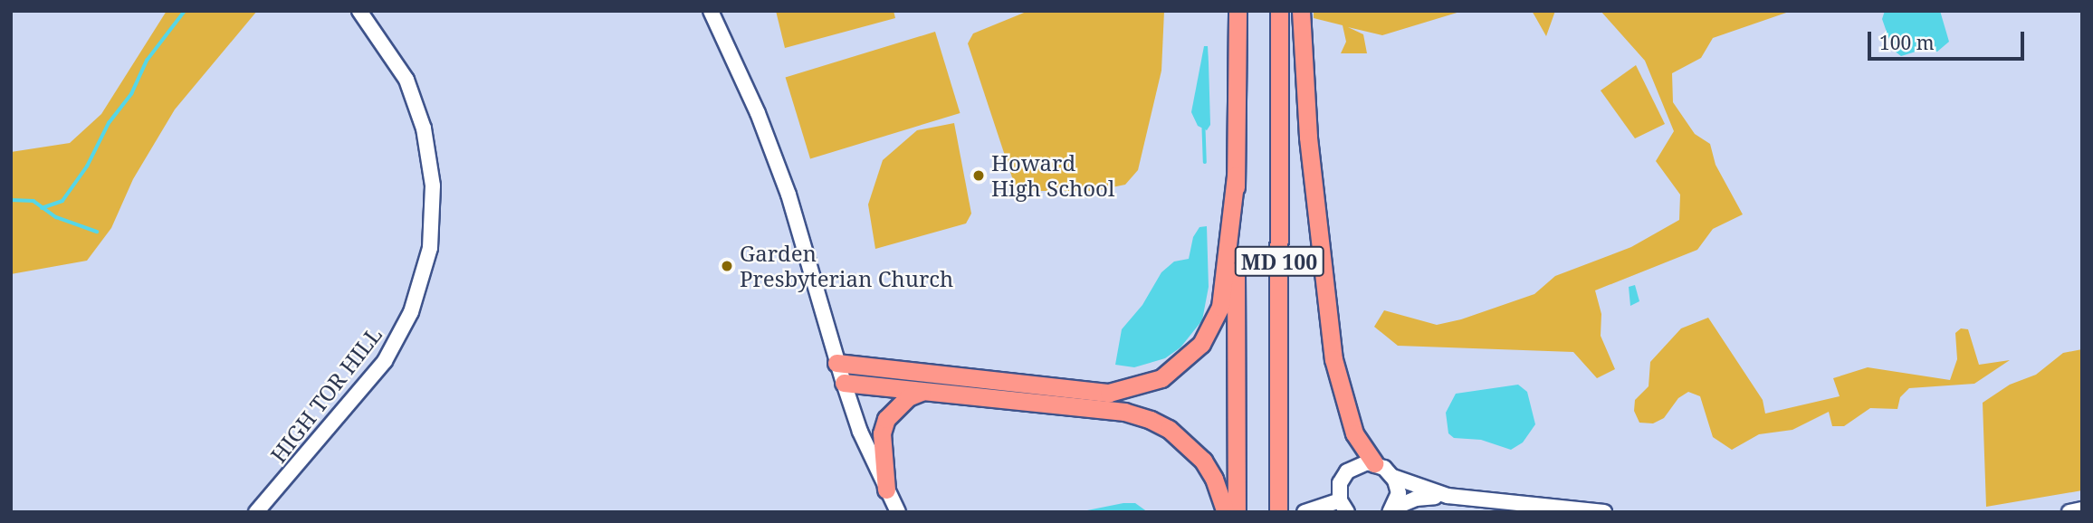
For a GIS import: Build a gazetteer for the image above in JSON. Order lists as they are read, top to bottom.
{
  "streets": {
    "highway": ["MD 100"],
    "main road": ["HIGH TOR HILL"]
  },
  "places": ["Howard High School", "Garden Presbyterian Church"],
  "scale_bar": "100 m"
}
